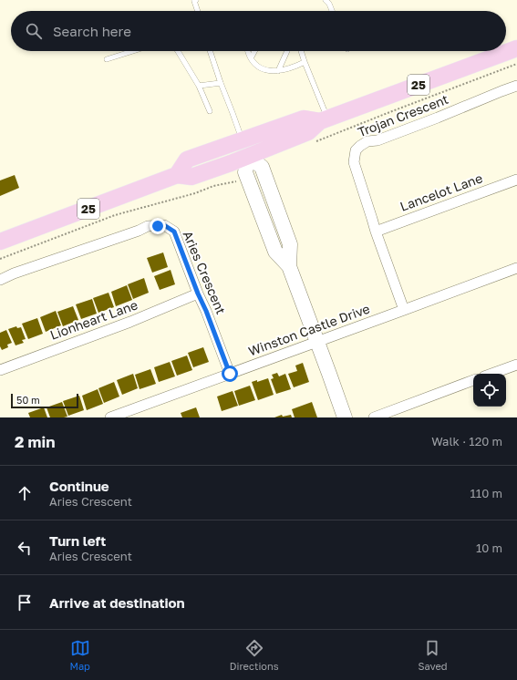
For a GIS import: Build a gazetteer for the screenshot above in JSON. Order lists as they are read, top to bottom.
{
  "streets": {
    "main road": ["25"],
    "street": [
      "Trojan Crescent",
      "Lancelot Lane",
      "Aries Crescent",
      "Lionheart Lane",
      "Winston Castle Drive"
    ]
  },
  "crossings": [
    ["Trojan Crescent", "Lancelot Lane"],
    ["Trojan Crescent", "Winston Castle Drive"],
    ["Aries Crescent", "Lionheart Lane"],
    ["Aries Crescent", "Winston Castle Drive"]
  ],
  "scale_bar": "50 m",
  "page": {
    "search": "Search here",
    "scale": "50 m",
    "heading": ["2 min", "Walk · 120 m"],
    "list": [
      ["Continue", "Aries Crescent", "110 m"],
      ["Turn left", "Aries Crescent", "10 m"],
      "Arrive at destination"
    ],
    "nav": ["Map", "Directions", "Saved"]
  }
}
